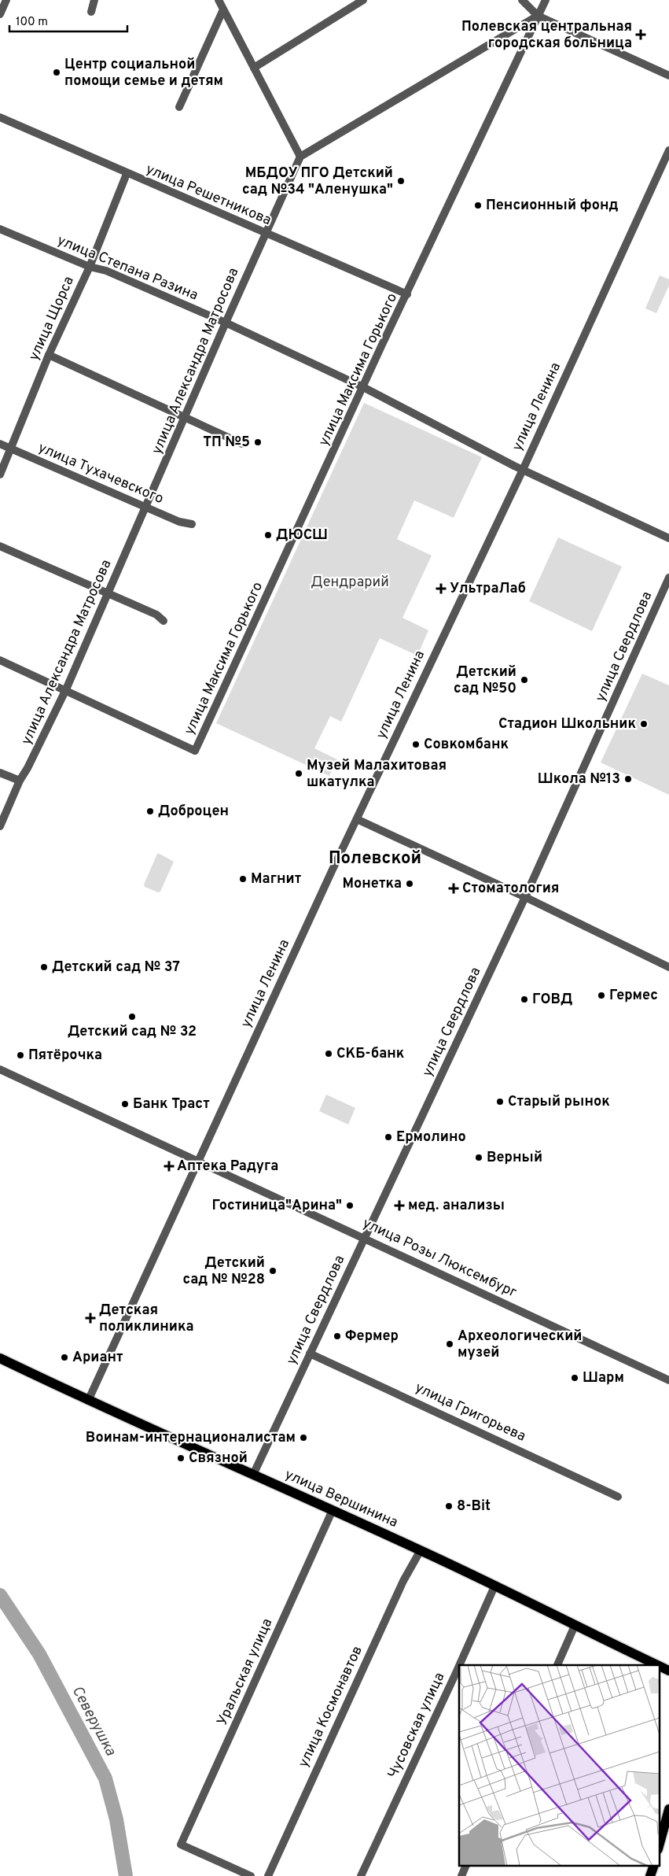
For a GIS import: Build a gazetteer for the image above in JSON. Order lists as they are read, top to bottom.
{
  "streets": {
    "main road": ["улица Вершинина"],
    "street": [
      "улица Решетникова",
      "улица Степана Разина",
      "улица Щорса",
      "улица Александра Матросова",
      "улица Максима Горького",
      "улица Ленина",
      "улица Тухачевского",
      "улица Свердлова",
      "улица Розы Люксембург",
      "улица Григорьева",
      "Уральская улица",
      "улица Космонавтов",
      "Чусовская улица"
    ]
  },
  "crossings": [
    ["улица Решетникова", "улица Щорса"],
    ["улица Решетникова", "улица Александра Матросова"],
    ["улица Решетникова", "улица Максима Горького"],
    ["улица Степана Разина", "улица Щорса"],
    ["улица Степана Разина", "улица Александра Матросова"],
    ["улица Степана Разина", "улица Максима Горького"],
    ["улица Степана Разина", "улица Ленина"],
    ["улица Щорса", "улица Тухачевского"],
    ["улица Александра Матросова", "улица Максима Горького"],
    ["улица Александра Матросова", "улица Тухачевского"],
    ["улица Ленина", "улица Розы Люксембург"],
    ["улица Ленина", "улица Вершинина"],
    ["улица Свердлова", "улица Розы Люксембург"],
    ["улица Свердлова", "улица Григорьева"],
    ["улица Свердлова", "улица Вершинина"],
    ["улица Вершинина", "Уральская улица"],
    ["улица Вершинина", "улица Космонавтов"],
    ["улица Вершинина", "Чусовская улица"]
  ],
  "districts": ["Полевской"],
  "water": ["Северушка"],
  "parks": ["Дендрарий"],
  "places": {
    "health": [
      "Полевская центральная городская больница",
      "УльтраЛаб",
      "Стоматология",
      "Аптека Радуга",
      "мед. анализы",
      "Детская поликлиника"
    ],
    "other": [
      "Центр социальной помощи семье и детям",
      "МБДОУ ПГО Детский сад №34 \"Аленушка\"",
      "Пенсионный фонд",
      "ТП №5",
      "ДЮСШ",
      "Детский сад №50",
      "Стадион Школьник",
      "Совкомбанк",
      "Музей Малахитовая шкатулка",
      "Школа №13",
      "Доброцен",
      "Магнит",
      "Монетка",
      "Детский сад № 37",
      "Гермес",
      "ГОВД",
      "Детский сад № 32",
      "СКБ-банк",
      "Пятёрочка",
      "Старый рынок",
      "Банк Траст",
      "Ермолино",
      "Верный",
      "Гостиница\"Арина\"",
      "Детский сад № №28",
      "Фермер",
      "Археологический музей",
      "Ариант",
      "Шарм",
      "Воинам-интернационалистам",
      "Связной",
      "8-Bit"
    ]
  },
  "scale_bar": "100 m"
}
